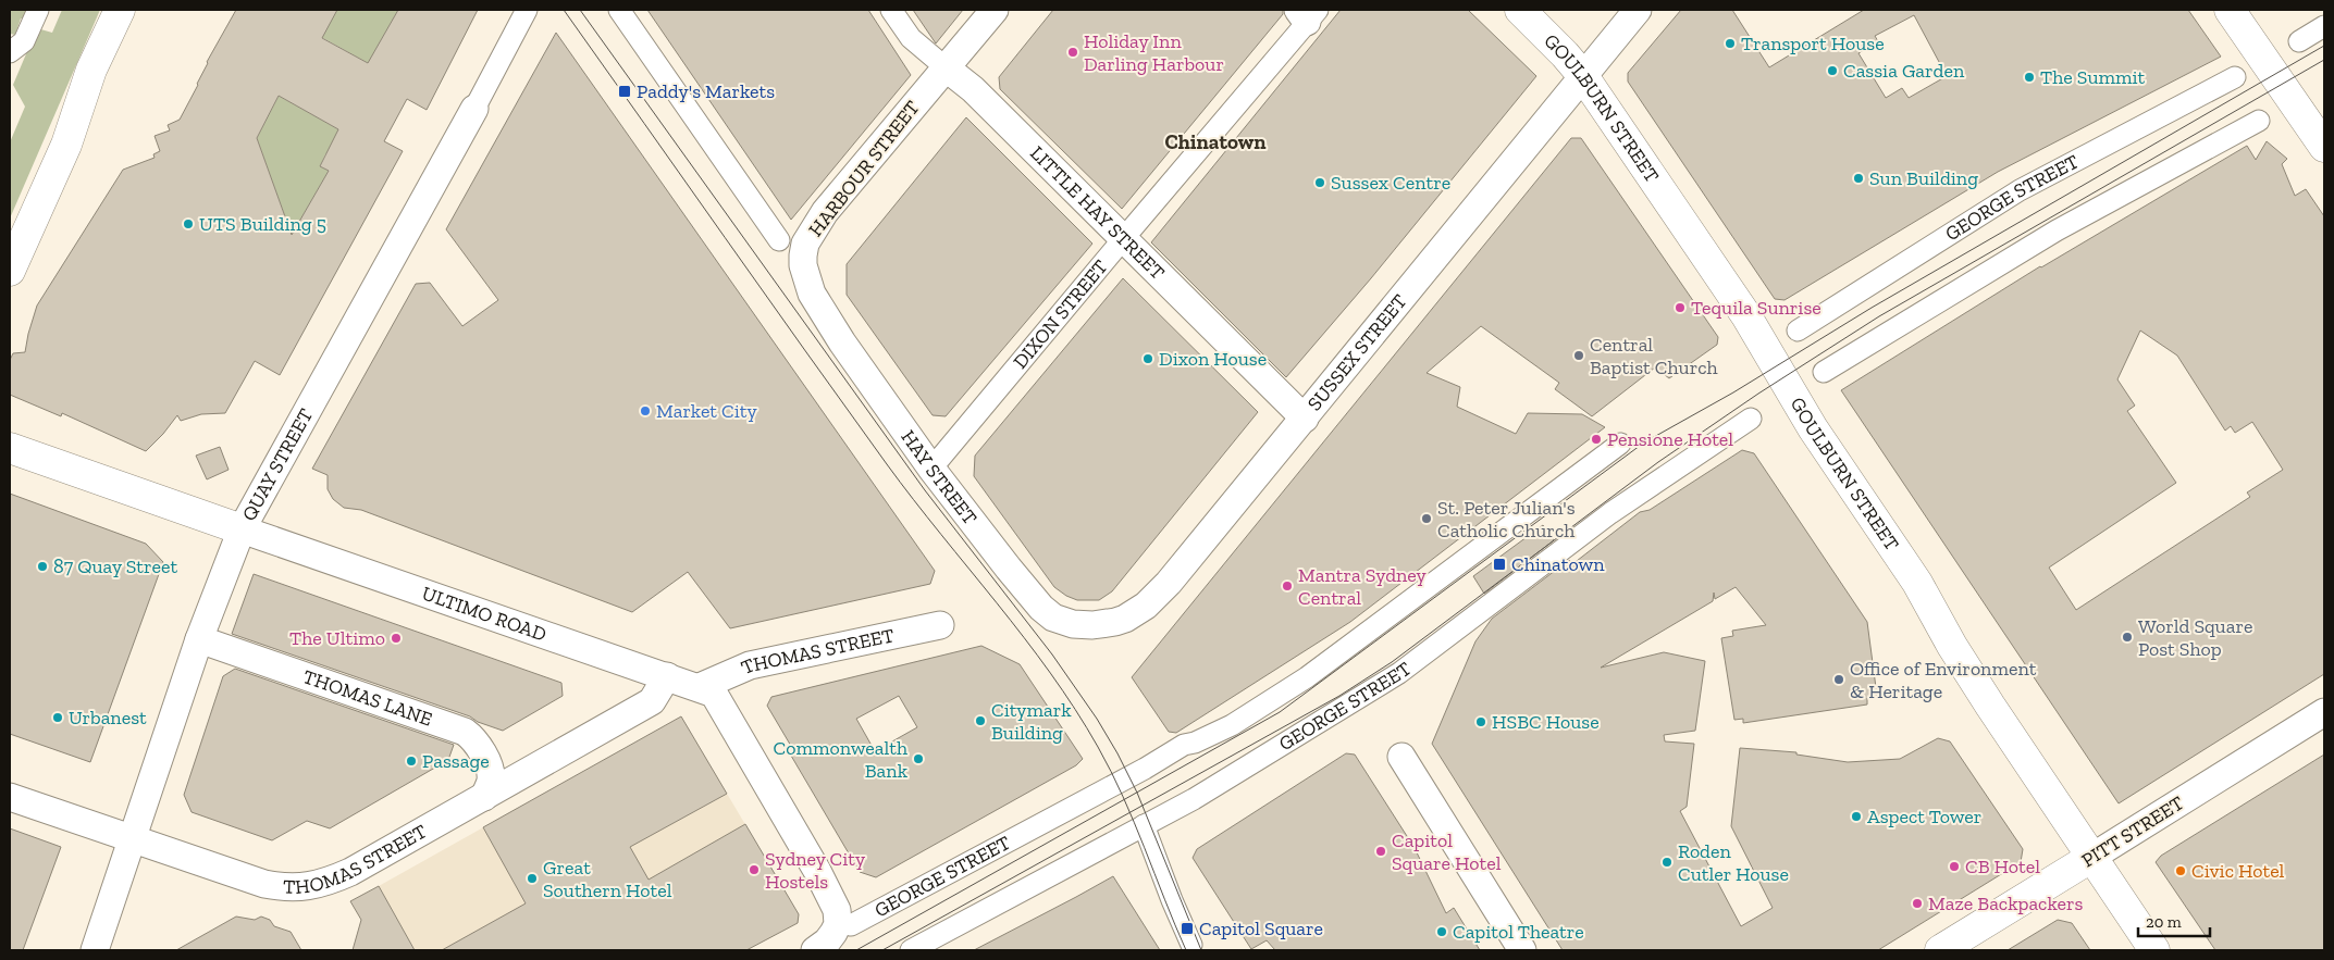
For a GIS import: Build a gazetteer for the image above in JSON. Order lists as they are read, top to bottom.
{
  "streets": {
    "main road": ["GOULBURN STREET", "ULTIMO ROAD", "PITT STREET"],
    "street": [
      "HARBOUR STREET",
      "GEORGE STREET",
      "LITTLE HAY STREET",
      "DIXON STREET",
      "SUSSEX STREET",
      "QUAY STREET",
      "HAY STREET",
      "THOMAS STREET",
      "THOMAS LANE"
    ]
  },
  "crossings": [
    ["GOULBURN STREET", "SUSSEX STREET"],
    ["GOULBURN STREET", "PITT STREET"],
    ["HARBOUR STREET", "LITTLE HAY STREET"],
    ["HARBOUR STREET", "HAY STREET"],
    ["GEORGE STREET", "ULTIMO ROAD"],
    ["LITTLE HAY STREET", "DIXON STREET"],
    ["LITTLE HAY STREET", "SUSSEX STREET"],
    ["DIXON STREET", "HAY STREET"],
    ["SUSSEX STREET", "HAY STREET"],
    ["QUAY STREET", "ULTIMO ROAD"],
    ["QUAY STREET", "THOMAS STREET"],
    ["QUAY STREET", "THOMAS LANE"],
    ["ULTIMO ROAD", "THOMAS STREET"],
    ["THOMAS STREET", "THOMAS LANE"]
  ],
  "districts": ["Chinatown"],
  "places": {
    "other": [
      "Transport House",
      "Holiday Inn Darling Harbour",
      "Cassia Garden",
      "The Summit",
      "Sun Building",
      "Sussex Centre",
      "UTS Building 5",
      "Tequila Sunrise",
      "Central Baptist Church",
      "Dixon House",
      "Market City",
      "Pensione Hotel",
      "St. Peter Julian's Catholic Church",
      "87 Quay Street",
      "Mantra Sydney Central",
      "World Square Post Shop",
      "The Ultimo",
      "Office of Environment & Heritage",
      "Urbanest",
      "Citymark Building",
      "HSBC House",
      "Commonwealth Bank",
      "Passage",
      "Aspect Tower",
      "Capitol Square Hotel",
      "Roden Cutler House",
      "CB Hotel",
      "Sydney City Hostels",
      "Civic Hotel",
      "Great Southern Hotel",
      "Maze Backpackers",
      "Capitol Theatre"
    ],
    "transit": ["Paddy's Markets", "Chinatown", "Capitol Square"]
  },
  "scale_bar": "20 m"
}
